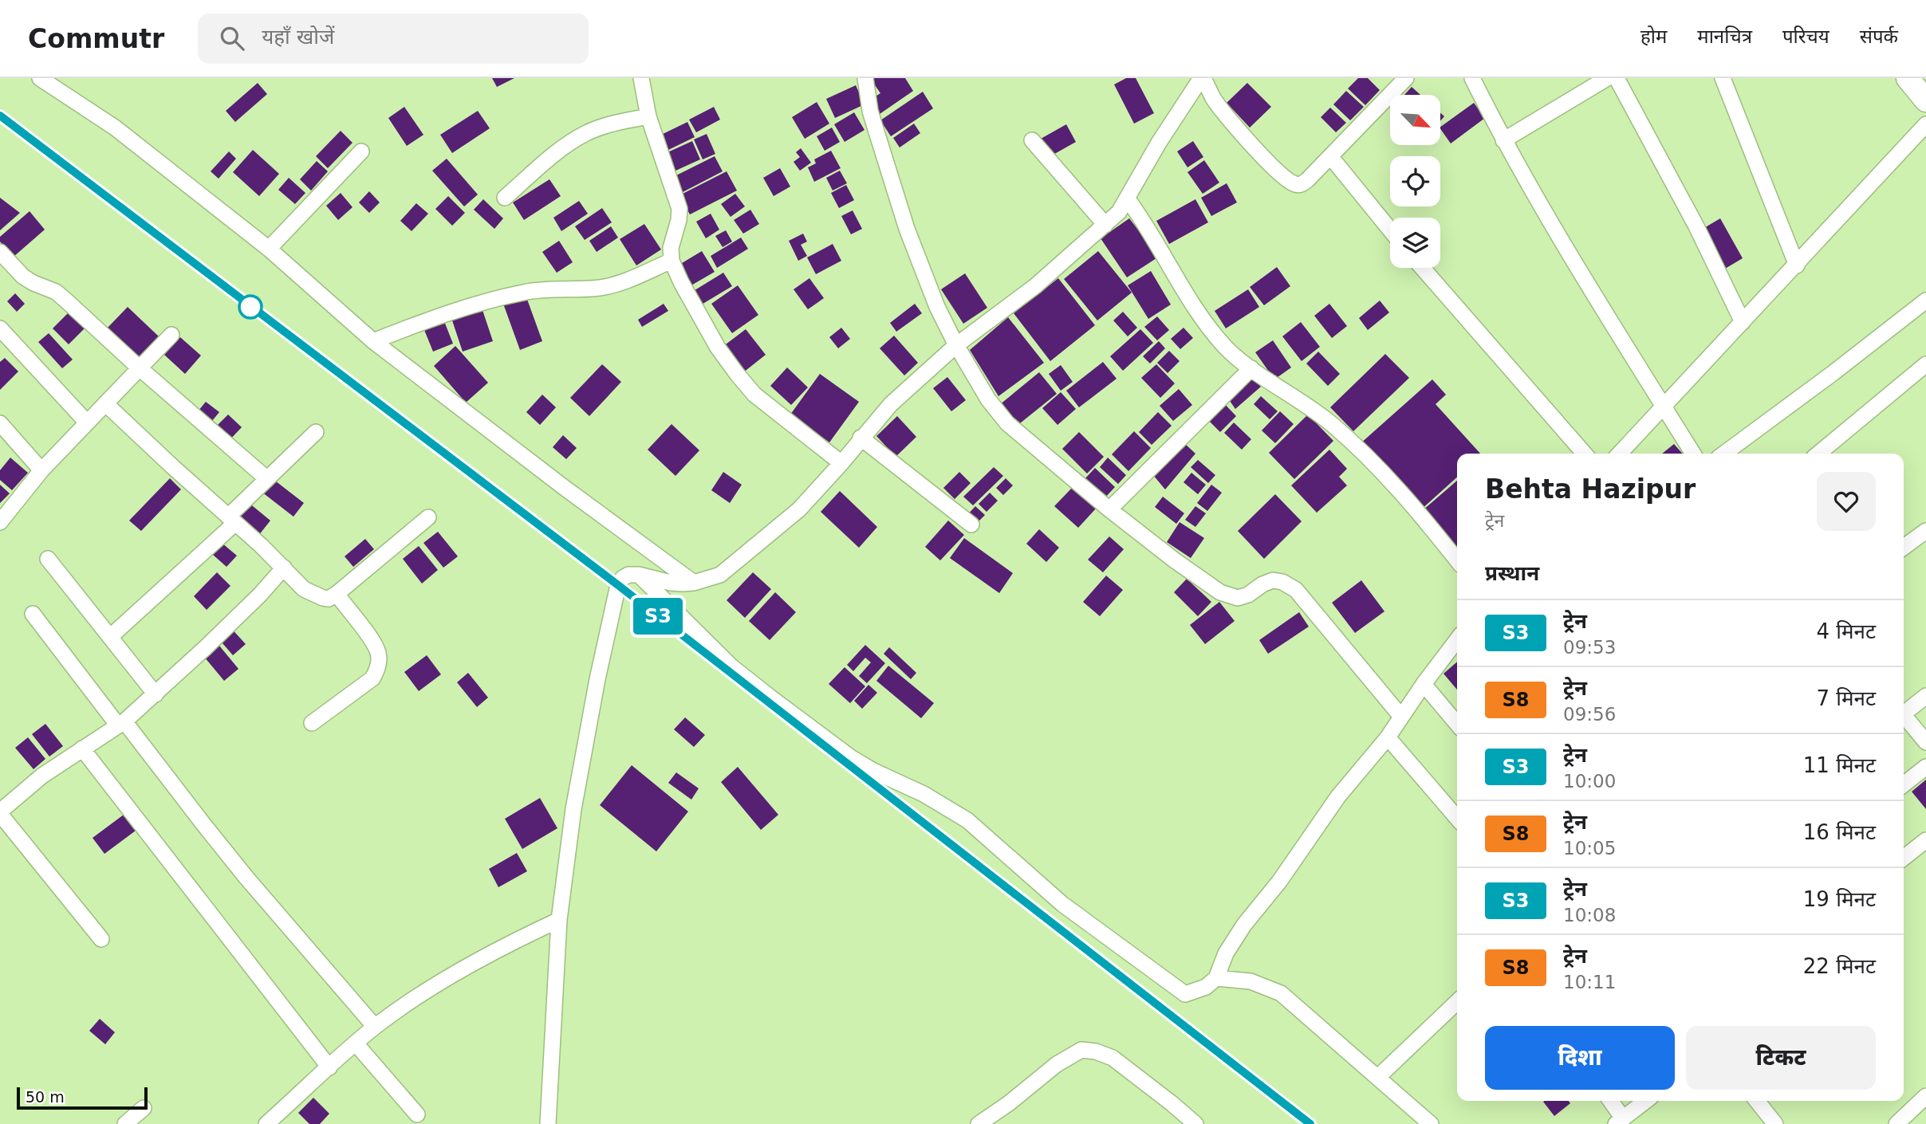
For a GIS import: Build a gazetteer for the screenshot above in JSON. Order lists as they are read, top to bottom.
{
  "scale_bar": "50 m",
  "north": "bottom right",
  "page": {
    "header": "Commutr",
    "search": "यहाँ खोजें",
    "nav": [
      "होम",
      "मानचित्र",
      "परिचय",
      "संपर्क"
    ],
    "on_map": "S3",
    "heading": [
      ["Behta Hazipur", "ट्रेन"],
      "प्रस्थान"
    ],
    "list": [
      {
        "mark": "S3",
        "name": "ट्रेन",
        "note": "09:53",
        "value": "4 मिनट"
      },
      {
        "mark": "S8",
        "name": "ट्रेन",
        "note": "09:56",
        "value": "7 मिनट"
      },
      {
        "mark": "S3",
        "name": "ट्रेन",
        "note": "10:00",
        "value": "11 मिनट"
      },
      {
        "mark": "S8",
        "name": "ट्रेन",
        "note": "10:05",
        "value": "16 मिनट"
      },
      {
        "mark": "S3",
        "name": "ट्रेन",
        "note": "10:08",
        "value": "19 मिनट"
      },
      {
        "mark": "S8",
        "name": "ट्रेन",
        "note": "10:11",
        "value": "22 मिनट"
      }
    ],
    "buttons": ["दिशा", "टिकट"],
    "scale": "50 m"
  }
}
